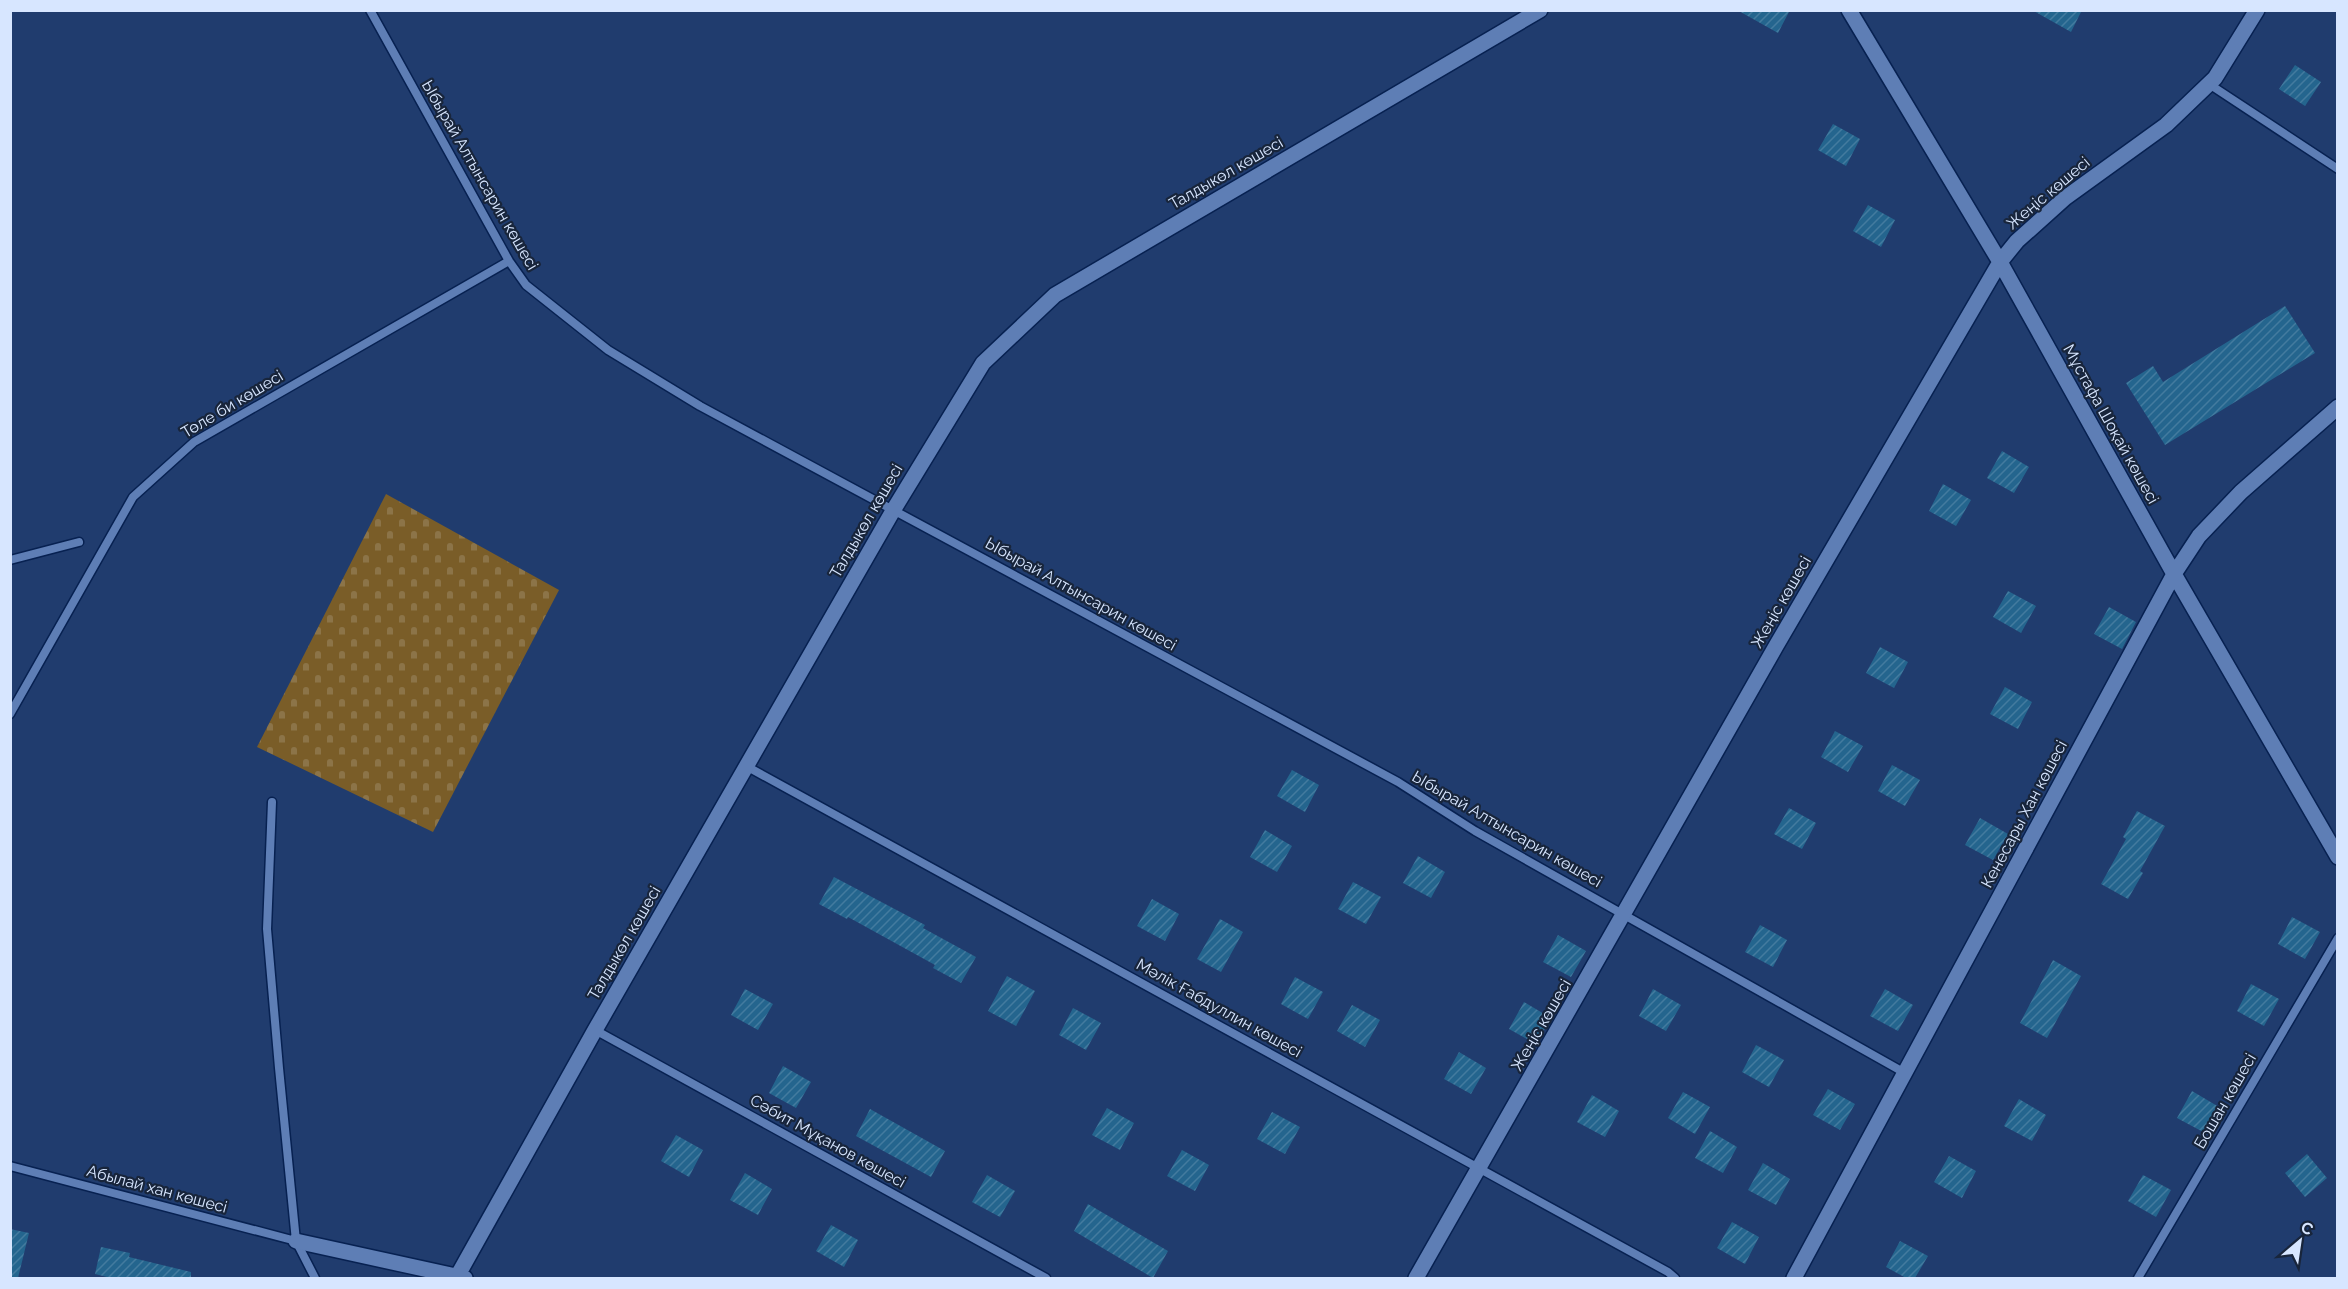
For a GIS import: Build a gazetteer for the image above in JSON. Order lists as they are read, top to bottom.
{
  "streets": {
    "street": [
      "Талдыкөл көшесі",
      "Жеңіс көшесі",
      "Мұстафа Шоқай көшесі",
      "Кенесары Хан көшесі"
    ],
    "lane": [
      "Ыбырай Алтынсарин көшесі",
      "Төле би көшесі",
      "Мәлік Ғабдуллин көшесі",
      "Бошан көшесі",
      "Сәбит Мұқанов көшесі",
      "Абылай хан көшесі"
    ]
  },
  "crossings": [
    ["Талдыкөл көшесі", "Ыбырай Алтынсарин көшесі"],
    ["Талдыкөл көшесі", "Мәлік Ғабдуллин көшесі"],
    ["Талдыкөл көшесі", "Сәбит Мұқанов көшесі"],
    ["Ыбырай Алтынсарин көшесі", "Жеңіс көшесі"],
    ["Ыбырай Алтынсарин көшесі", "Төле би көшесі"],
    ["Ыбырай Алтынсарин көшесі", "Кенесары Хан көшесі"],
    ["Жеңіс көшесі", "Мұстафа Шоқай көшесі"],
    ["Жеңіс көшесі", "Мәлік Ғабдуллин көшесі"],
    ["Мұстафа Шоқай көшесі", "Кенесары Хан көшесі"]
  ],
  "north": "top right"
}
